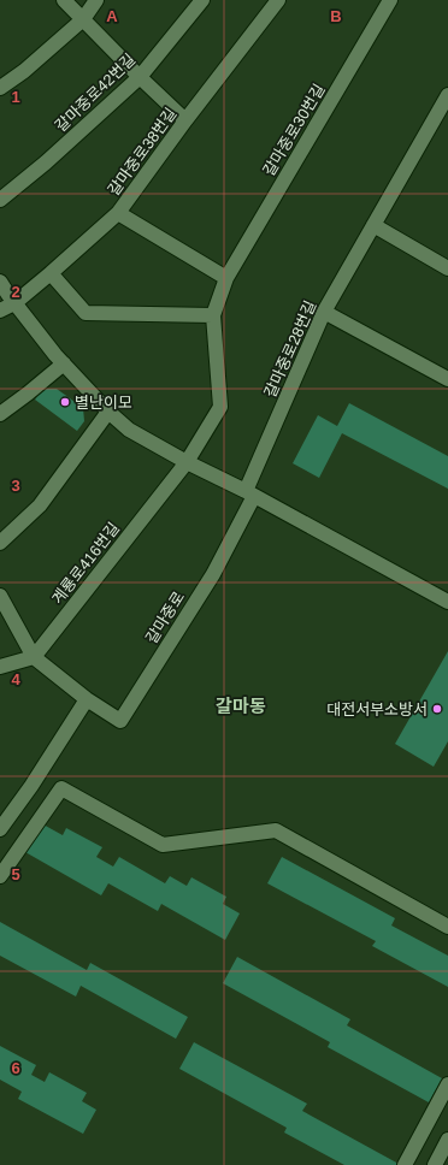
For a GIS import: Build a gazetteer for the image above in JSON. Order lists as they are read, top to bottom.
{
  "streets": {
    "street": [
      "갈마중로42번길",
      "갈마중로30번길",
      "갈마중로38번길",
      "갈마중로28번길",
      "계룡로416번길",
      "갈마중로"
    ]
  },
  "crossings": [
    ["갈마중로30번길", "계룡로416번길"],
    ["갈마중로28번길", "갈마중로"]
  ],
  "districts": ["갈마동"],
  "places": ["별난이모", "대전서부소방서"],
  "grid": {
    "columns": ["A", "B"],
    "rows": [
      "1",
      "2",
      "3",
      "4",
      "5",
      "6"
    ]
  }
}
